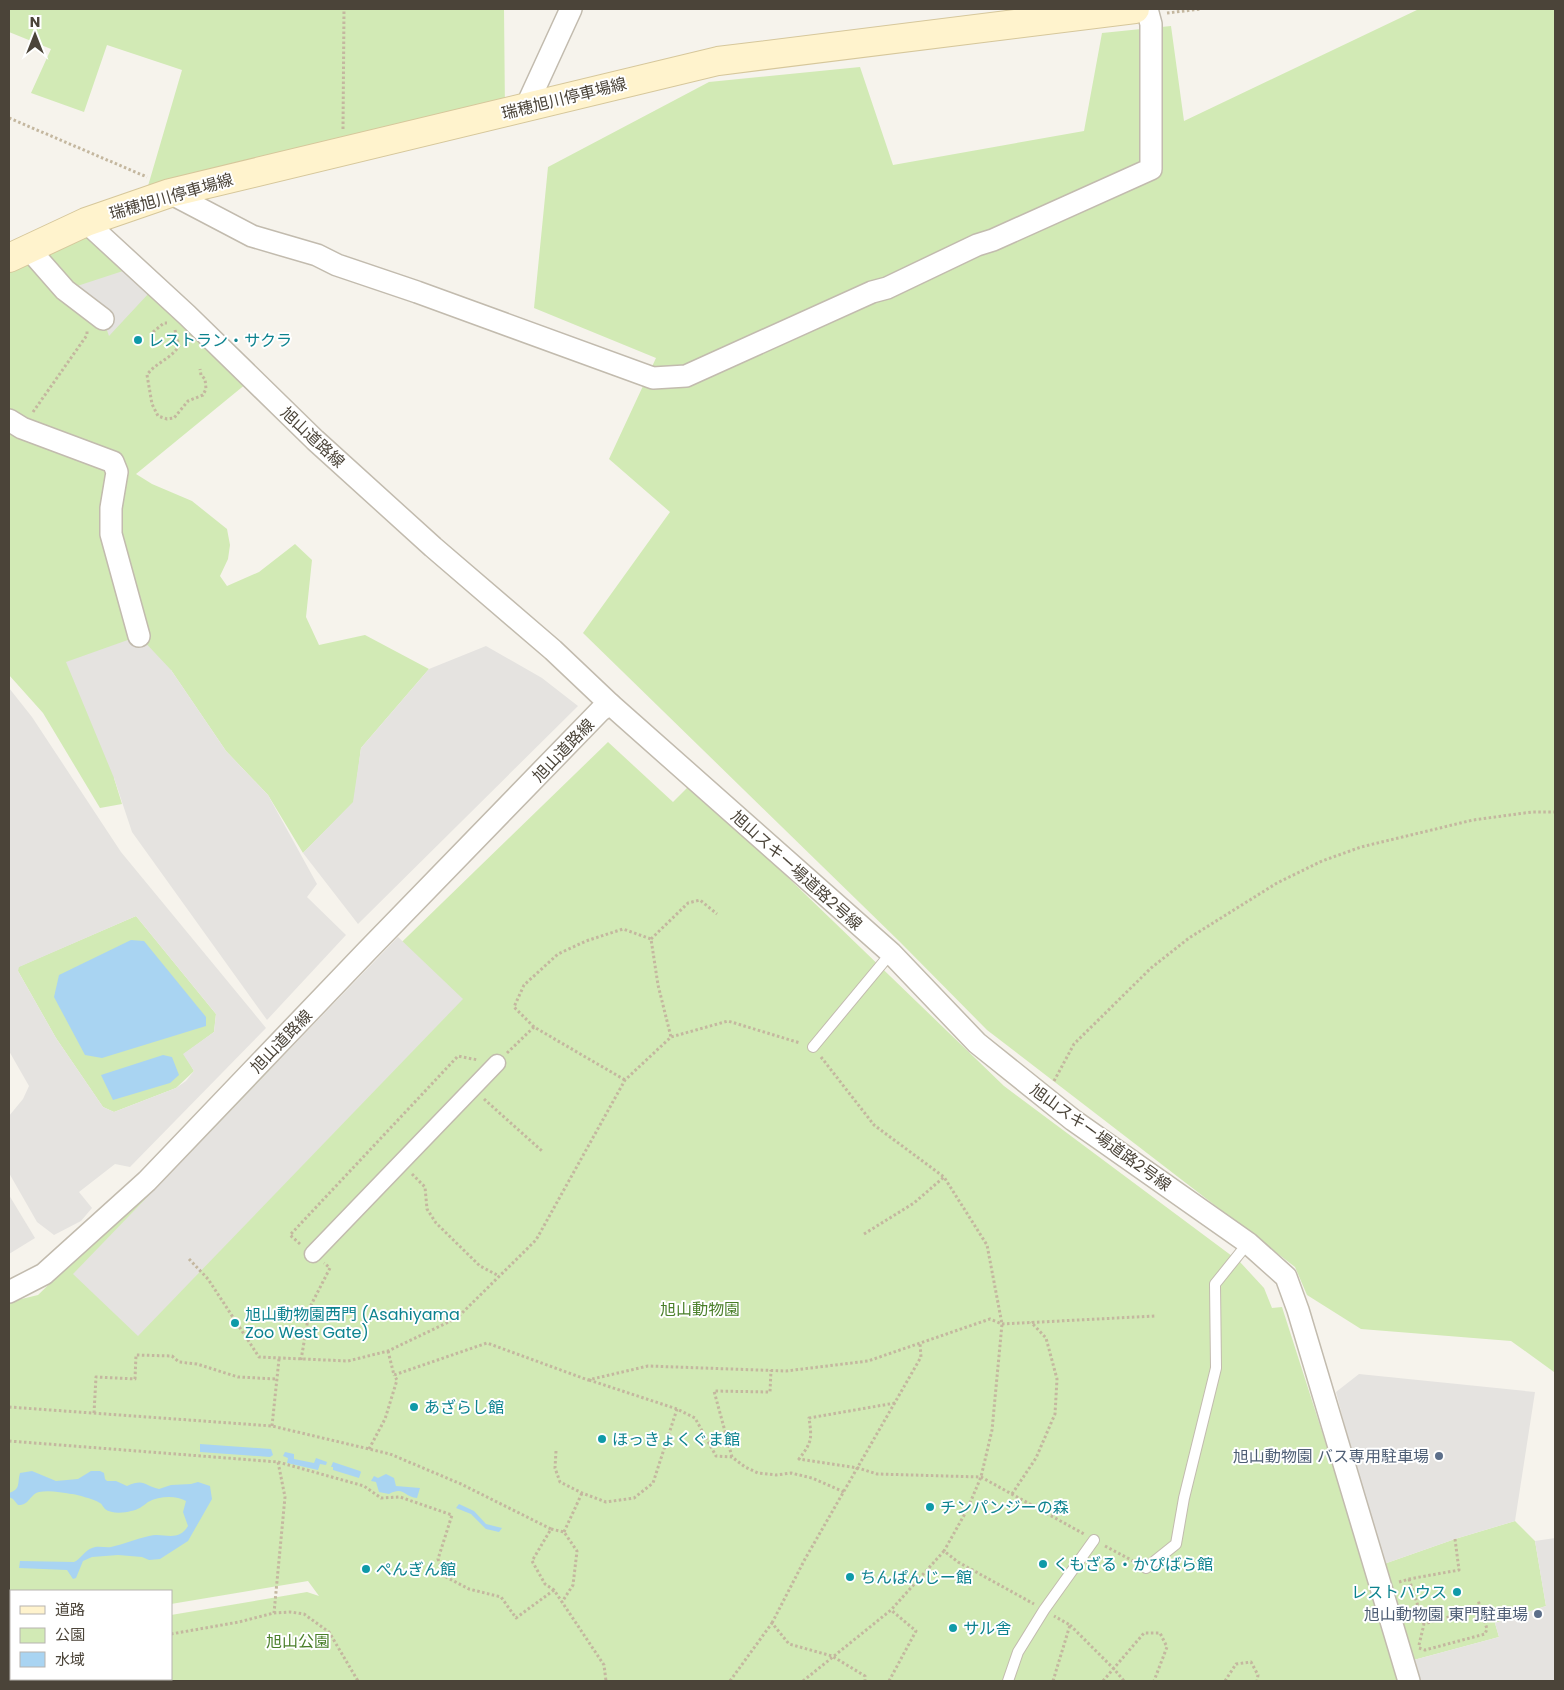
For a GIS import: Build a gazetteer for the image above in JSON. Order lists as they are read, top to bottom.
{
  "streets": {
    "main road": ["瑞穂旭川停車場線"],
    "street": ["旭山道路線", "旭山スキー場道路2号線"]
  },
  "crossings": [
    ["瑞穂旭川停車場線", "旭山道路線"],
    ["旭山道路線", "旭山スキー場道路2号線"]
  ],
  "parks": ["旭山動物園", "旭山公園"],
  "places": [
    "レストラン・サクラ",
    "旭山動物園西門 (Asahiyama Zoo West Gate)",
    "あざらし館",
    "ほっきょくぐま館",
    "旭山動物園 バス専用駐車場",
    "チンパンジーの森",
    "くもざる・かぴばら館",
    "ぺんぎん館",
    "ちんぱんじー館",
    "レストハウス",
    "旭山動物園 東門駐車場",
    "サル舎"
  ],
  "legend": ["道路", "公園", "水域"],
  "north": "top"
}
